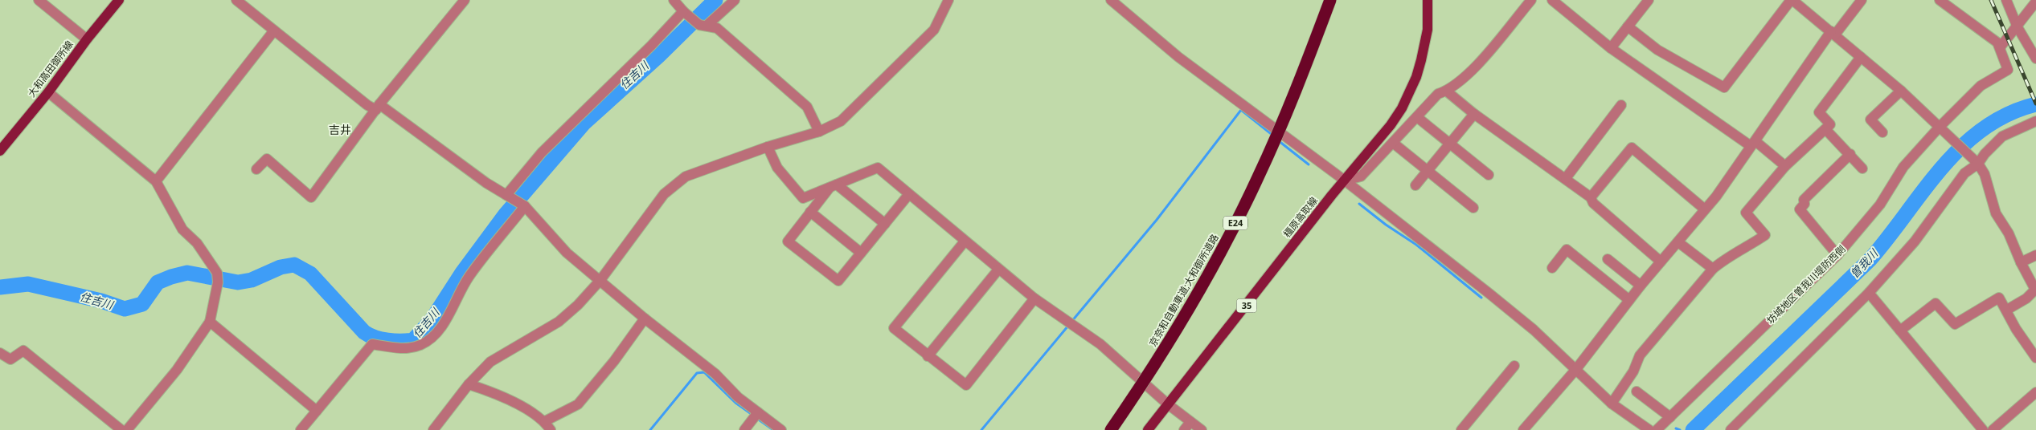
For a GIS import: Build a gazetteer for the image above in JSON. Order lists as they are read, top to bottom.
{
  "streets": {
    "highway": ["E24", "京奈和自動車道;大和御所道路"],
    "main road": ["大和高田御所線", "橿原高取線", "35"],
    "street": ["坊城地区曽我川堤防西側"]
  },
  "districts": ["吉井"],
  "water": ["住吉川", "曽我川"]
}
